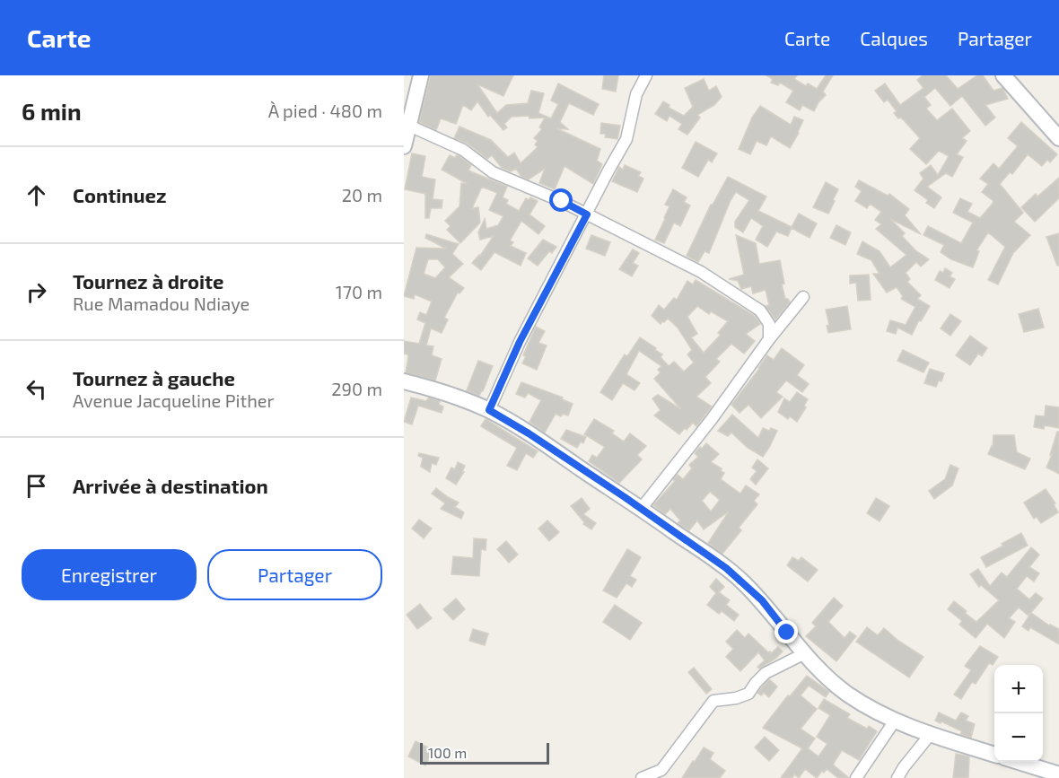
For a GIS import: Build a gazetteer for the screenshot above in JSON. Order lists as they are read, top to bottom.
{
  "scale_bar": "100 m",
  "page": {
    "header": "Carte",
    "nav": ["Carte", "Calques", "Partager"],
    "heading": ["6 min", "À pied · 480 m"],
    "list": [
      ["Continuez", "20 m"],
      ["Tournez à droite", "Rue Mamadou Ndiaye", "170 m"],
      ["Tournez à gauche", "Avenue Jacqueline Pither", "290 m"],
      "Arrivée à destination"
    ],
    "buttons": ["Enregistrer", "Partager"],
    "map_buttons": ["+", "−"],
    "scale": "100 m"
  }
}
